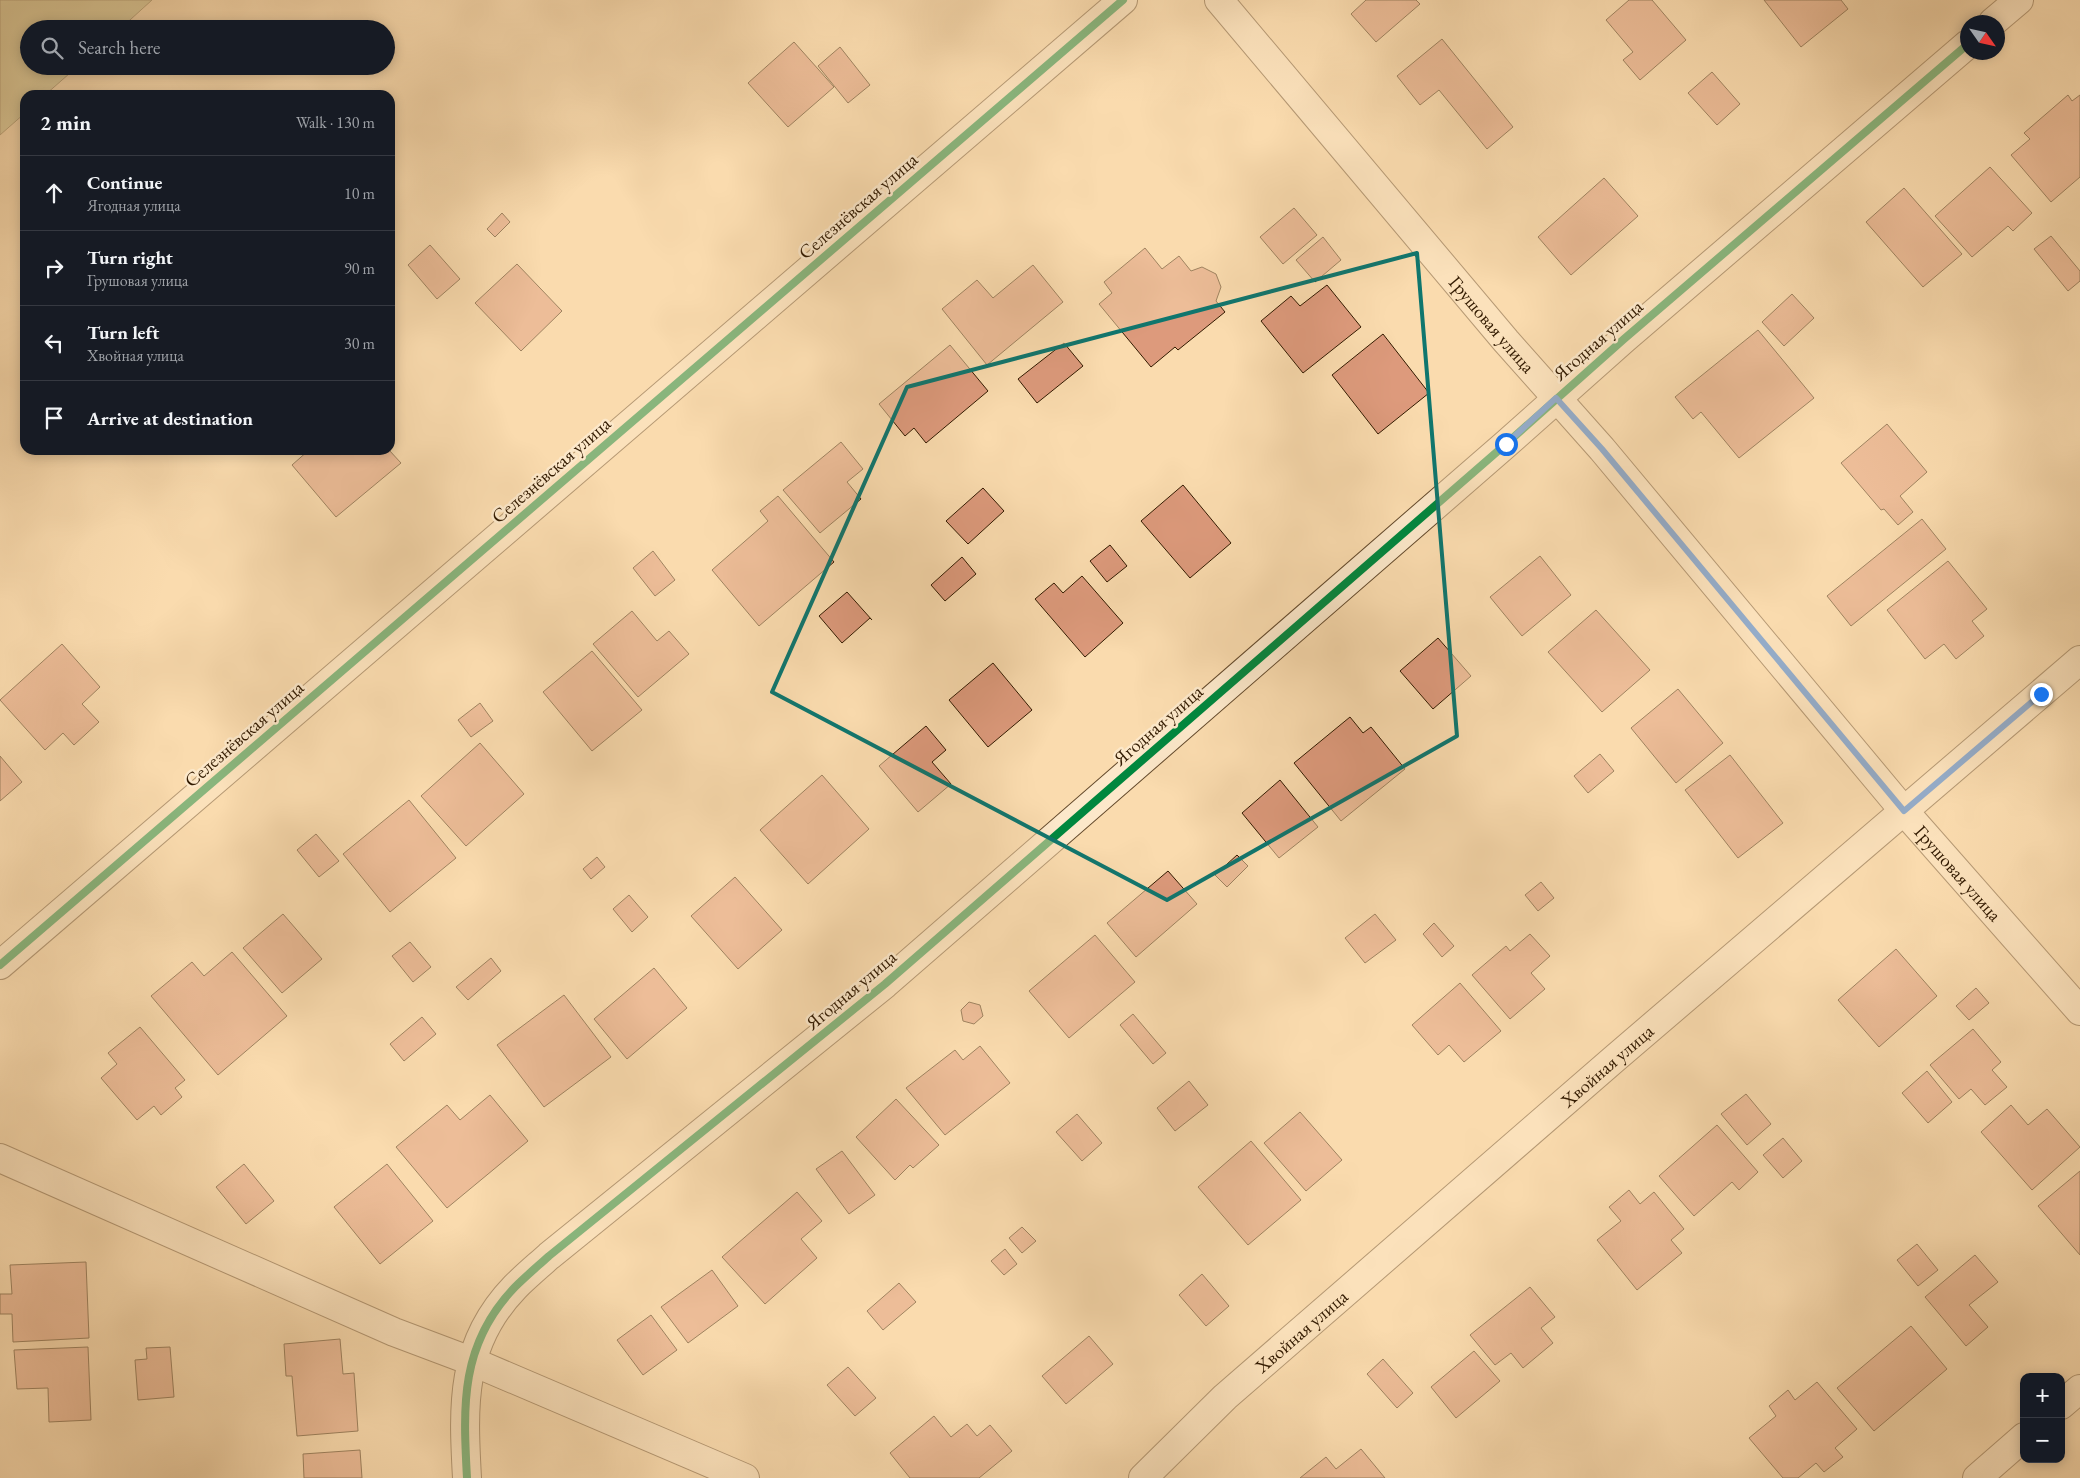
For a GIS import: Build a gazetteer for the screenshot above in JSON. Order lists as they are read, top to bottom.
{
  "streets": {
    "street": [
      "Селезнёвская улица",
      "Грушовая улица",
      "Ягодная улица",
      "Хвойная улица"
    ]
  },
  "crossings": [
    ["Грушовая улица", "Ягодная улица"],
    ["Грушовая улица", "Хвойная улица"]
  ],
  "north": "bottom right",
  "page": {
    "search": "Search here",
    "heading": ["2 min", "Walk · 130 m"],
    "list": [
      ["Continue", "Ягодная улица", "10 m"],
      ["Turn right", "Грушовая улица", "90 m"],
      ["Turn left", "Хвойная улица", "30 m"],
      "Arrive at destination"
    ],
    "map_buttons": ["+", "−"]
  }
}
